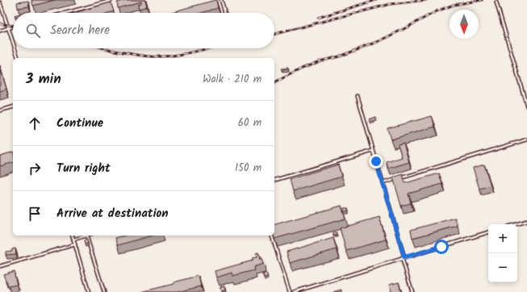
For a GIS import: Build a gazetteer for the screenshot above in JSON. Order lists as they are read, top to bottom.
{
  "north": "bottom",
  "page": {
    "search": "Search here",
    "heading": ["3 min", "Walk · 210 m"],
    "list": [
      ["Continue", "60 m"],
      ["Turn right", "150 m"],
      "Arrive at destination"
    ],
    "map_buttons": ["+", "−"]
  }
}
